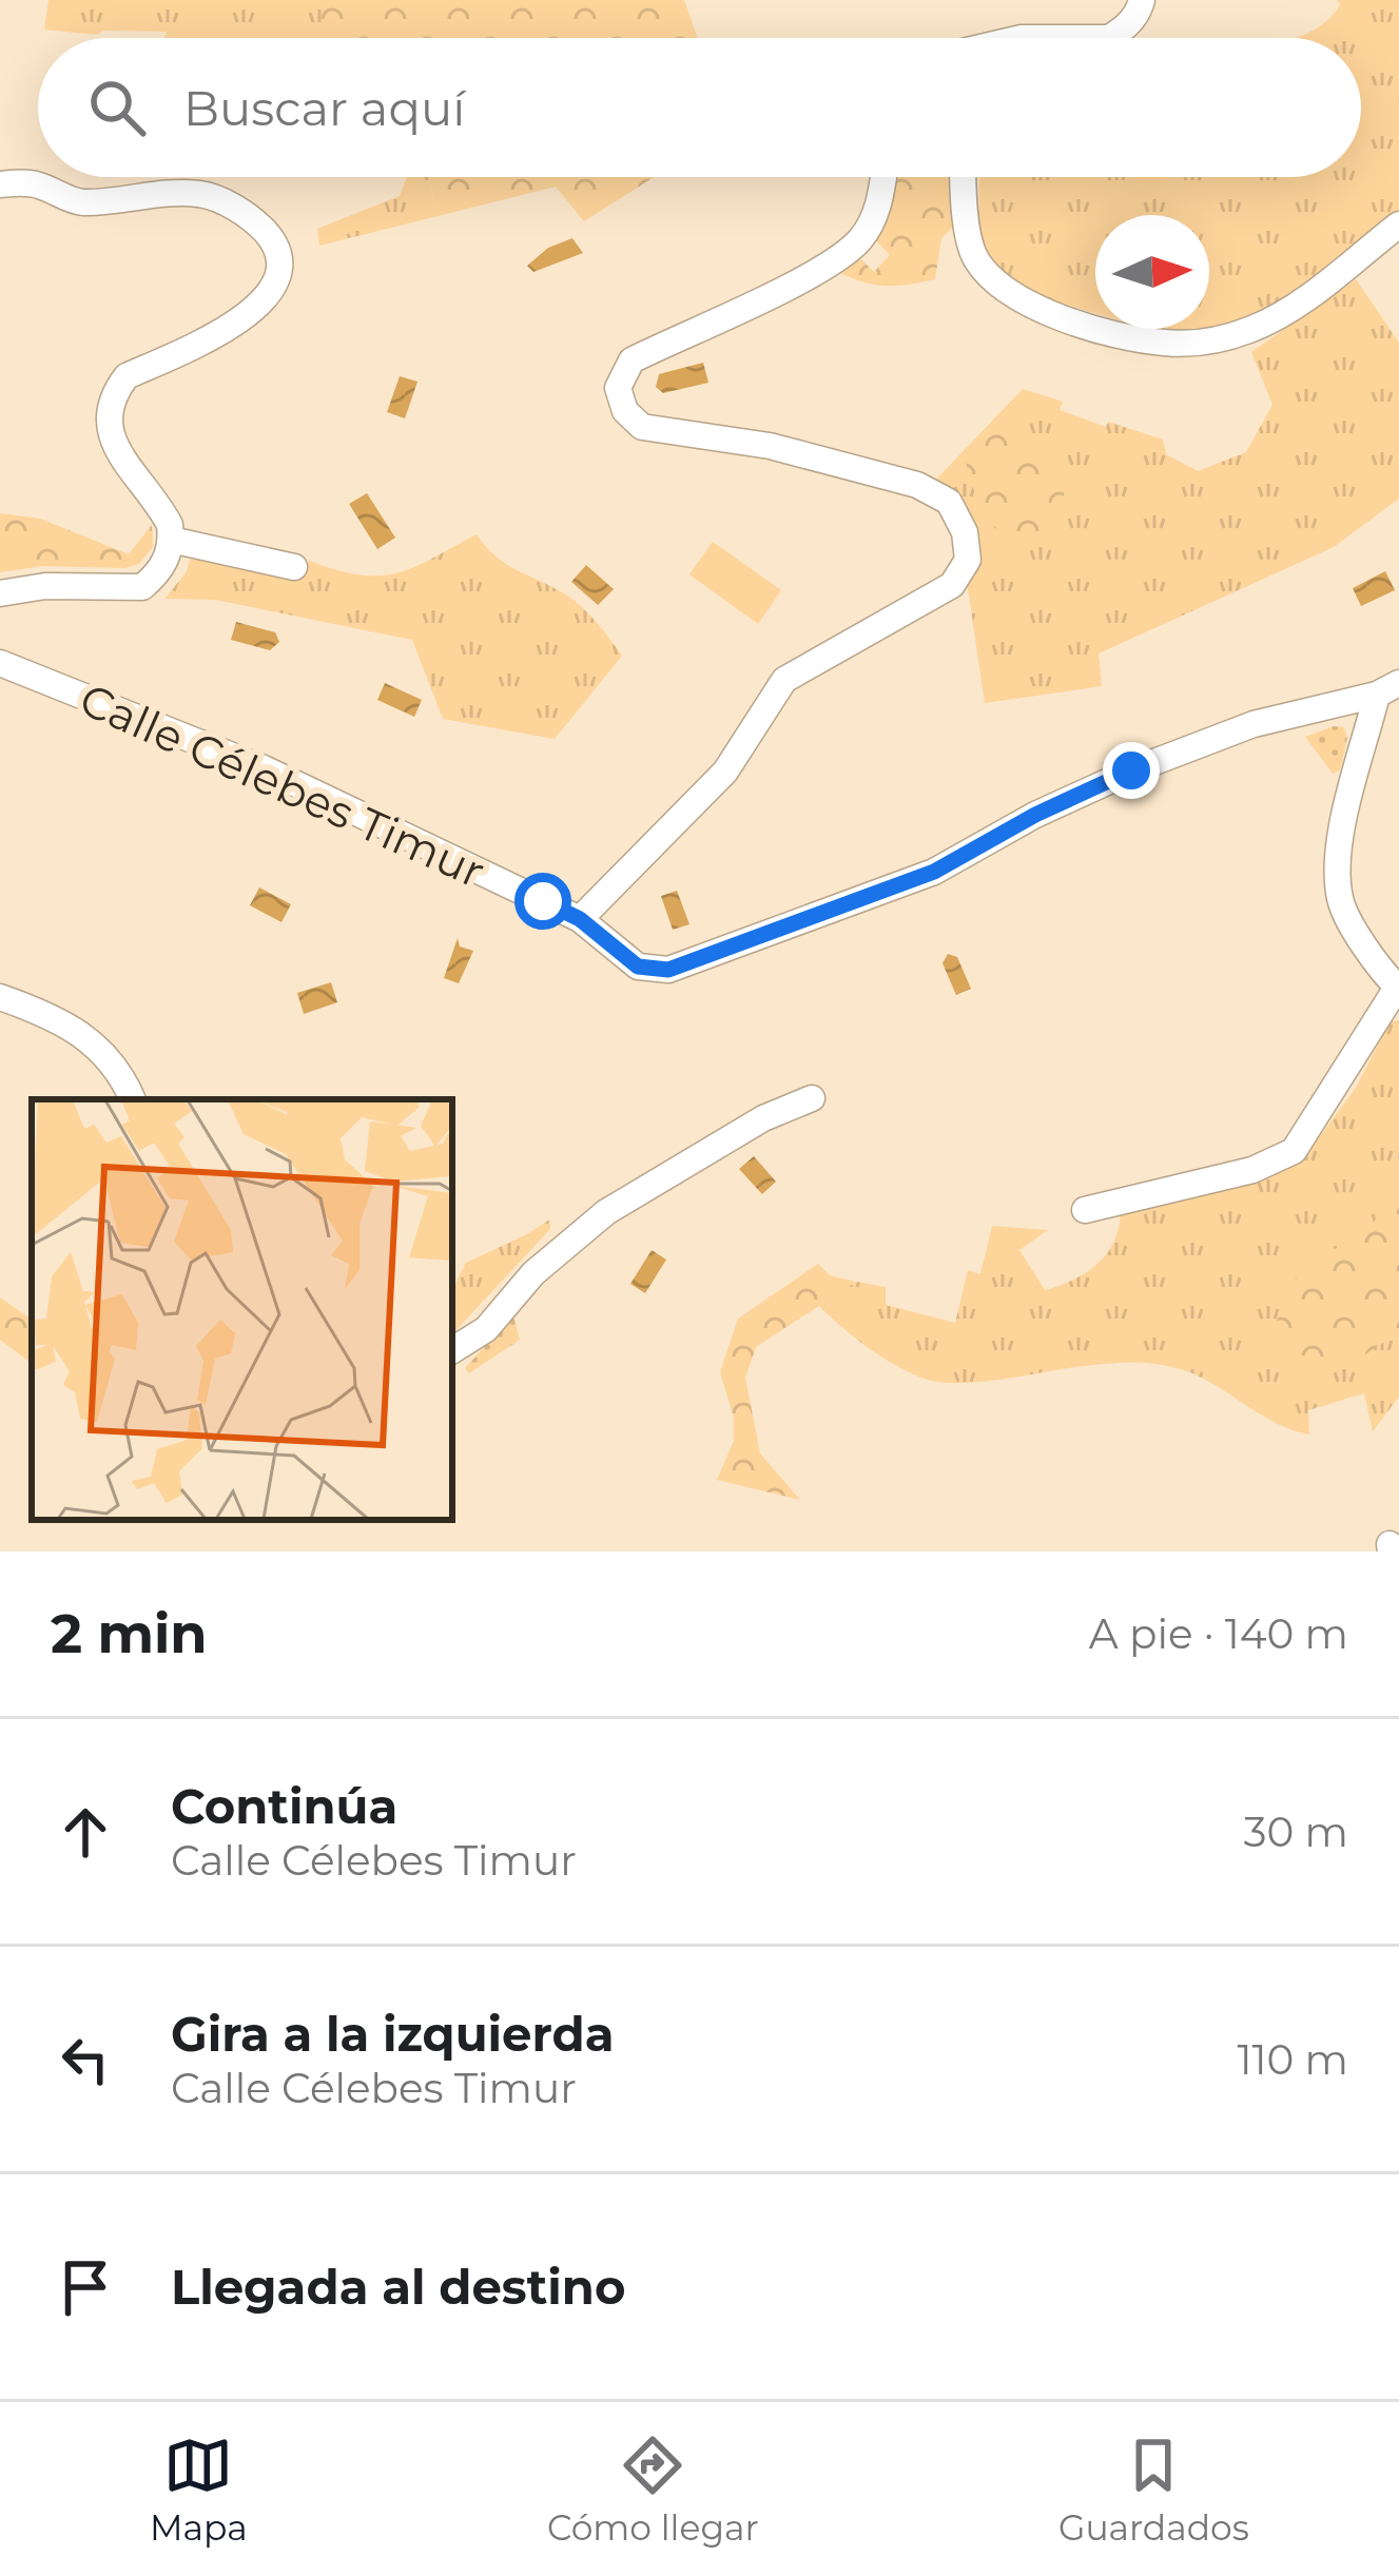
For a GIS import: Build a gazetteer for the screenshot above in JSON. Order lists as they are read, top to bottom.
{
  "streets": {
    "street": ["Calle Célebes Timur"]
  },
  "north": "right",
  "page": {
    "search": "Buscar aquí",
    "heading": ["2 min", "A pie · 140 m"],
    "list": [
      ["Continúa", "Calle Célebes Timur", "30 m"],
      ["Gira a la izquierda", "Calle Célebes Timur", "110 m"],
      "Llegada al destino"
    ],
    "nav": ["Mapa", "Cómo llegar", "Guardados"]
  }
}
